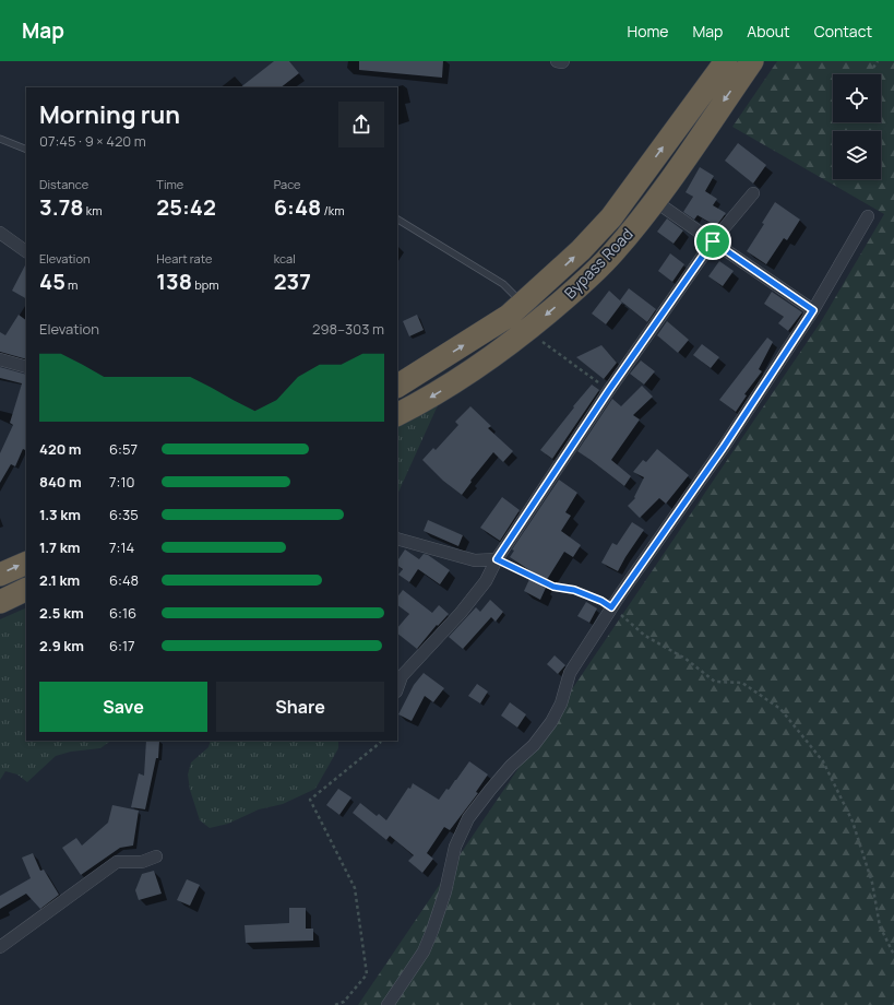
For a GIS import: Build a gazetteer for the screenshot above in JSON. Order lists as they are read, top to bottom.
{
  "streets": {
    "highway": ["Bypass Road"]
  },
  "page": {
    "header": "Map",
    "nav": [
      "Home",
      "Map",
      "About",
      "Contact"
    ],
    "heading": ["Morning run", "07:45 · 9 × 420 m"],
    "stats": [
      ["Distance", "3.78 km"],
      ["Time", "25:42"],
      ["Pace", "6:48 /km"],
      ["Elevation", "45 m"],
      ["Heart rate", "138 bpm"],
      ["kcal", "237"]
    ],
    "chart": ["Elevation", "298–303 m"],
    "list": [
      {
        "name": "420 m",
        "note": "6:57"
      },
      {
        "name": "840 m",
        "note": "7:10"
      },
      {
        "name": "1.3 km",
        "note": "6:35"
      },
      {
        "name": "1.7 km",
        "note": "7:14"
      },
      {
        "name": "2.1 km",
        "note": "6:48"
      },
      {
        "name": "2.5 km",
        "note": "6:16"
      },
      {
        "name": "2.9 km",
        "note": "6:17"
      }
    ],
    "buttons": ["Save", "Share"]
  }
}
